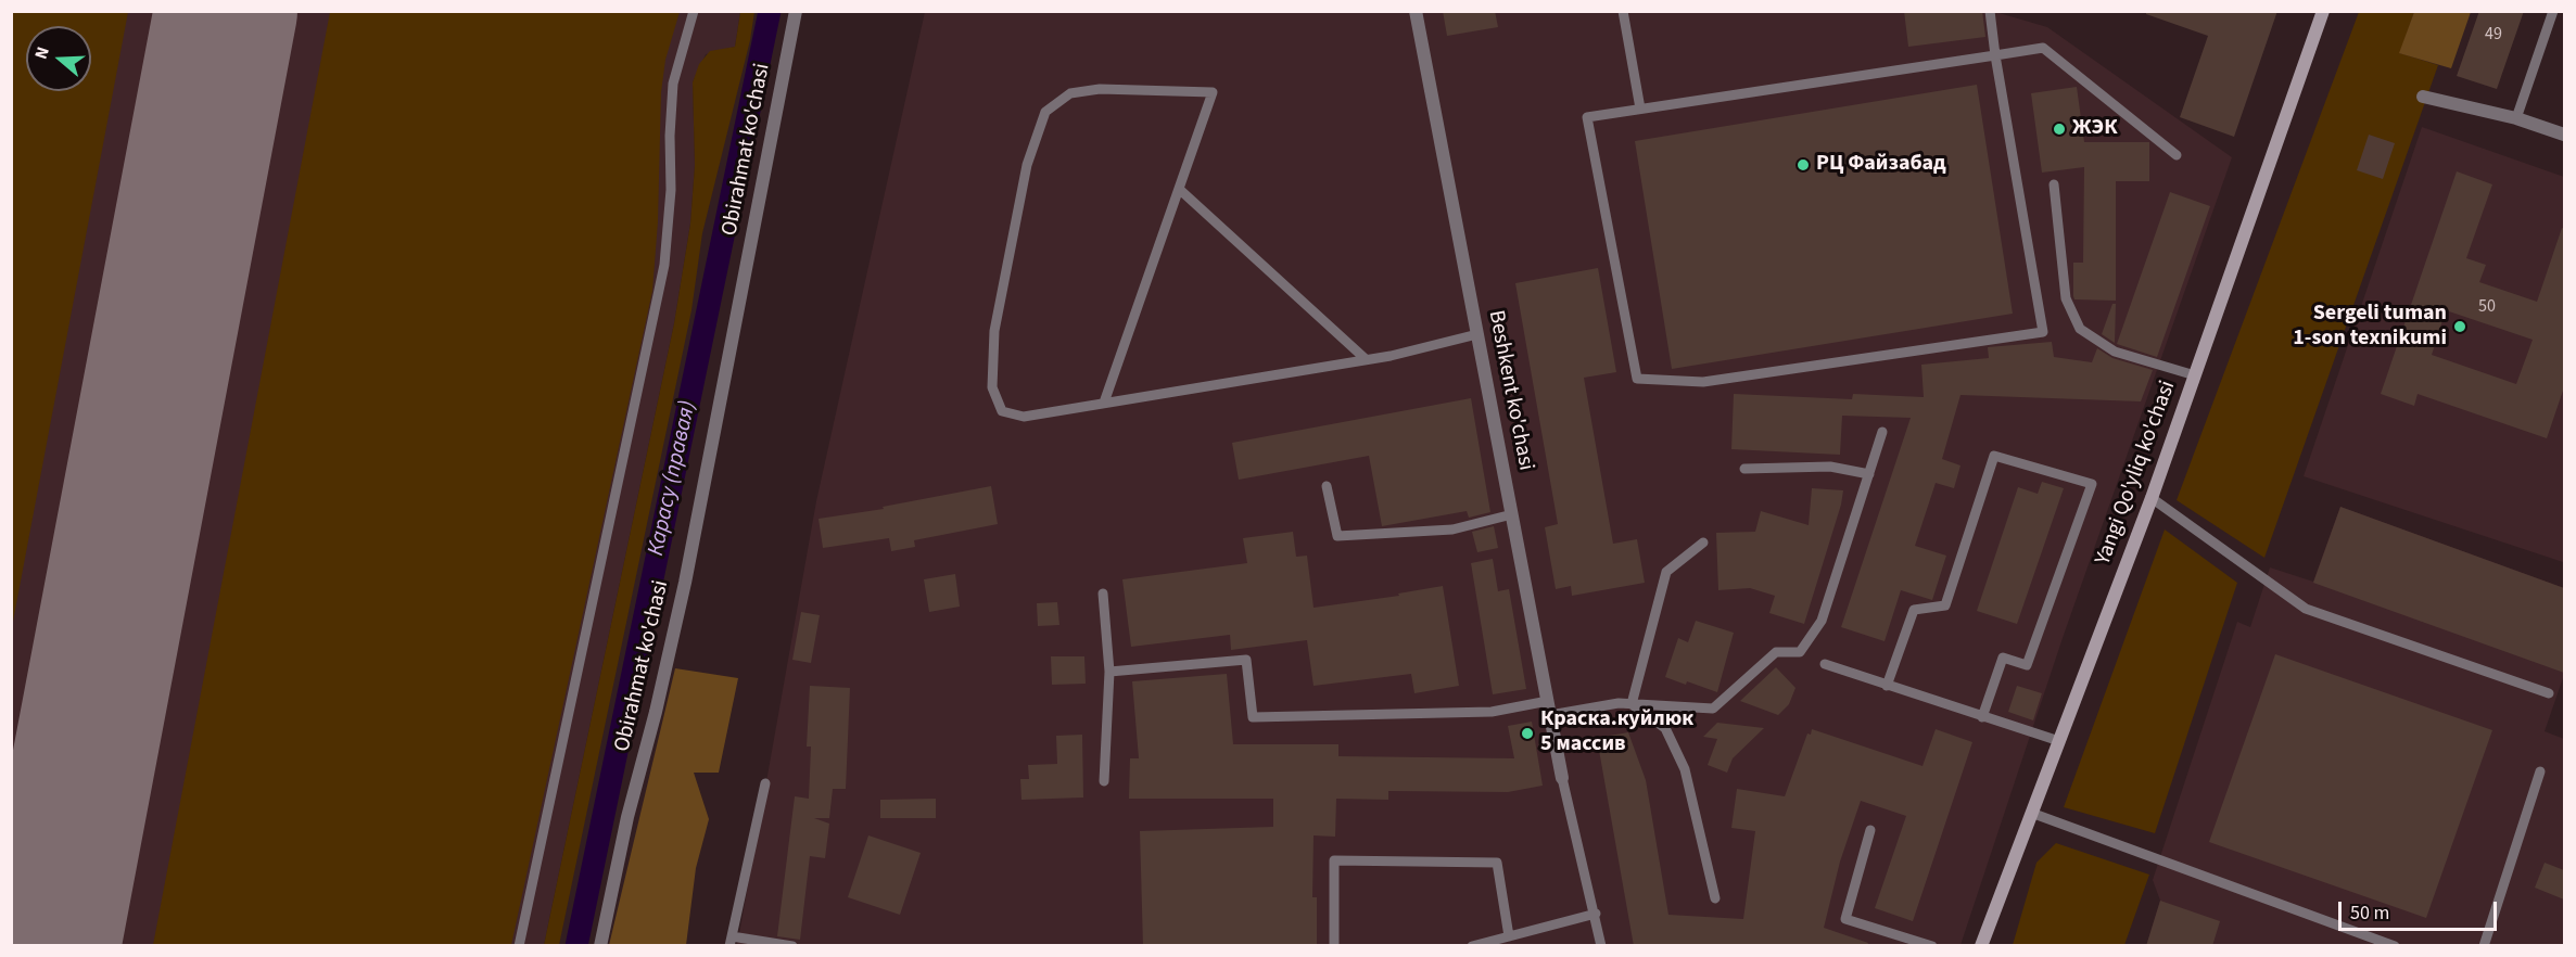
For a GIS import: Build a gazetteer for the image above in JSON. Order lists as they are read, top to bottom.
{
  "streets": {
    "street": ["Obirahmat ko'chasi", "Beshkent ko'chasi", "Yangi Qo'yliq ko'chasi"]
  },
  "water": ["Карасу (правая)"],
  "places": [
    "ЖЭК",
    "РЦ Файзабад",
    "Sergeli tuman 1-son texnikumi",
    "Краска.куйлюк 5 массив"
  ],
  "house_numbers": ["49", "50"],
  "scale_bar": "50 m",
  "north": "left"
}
